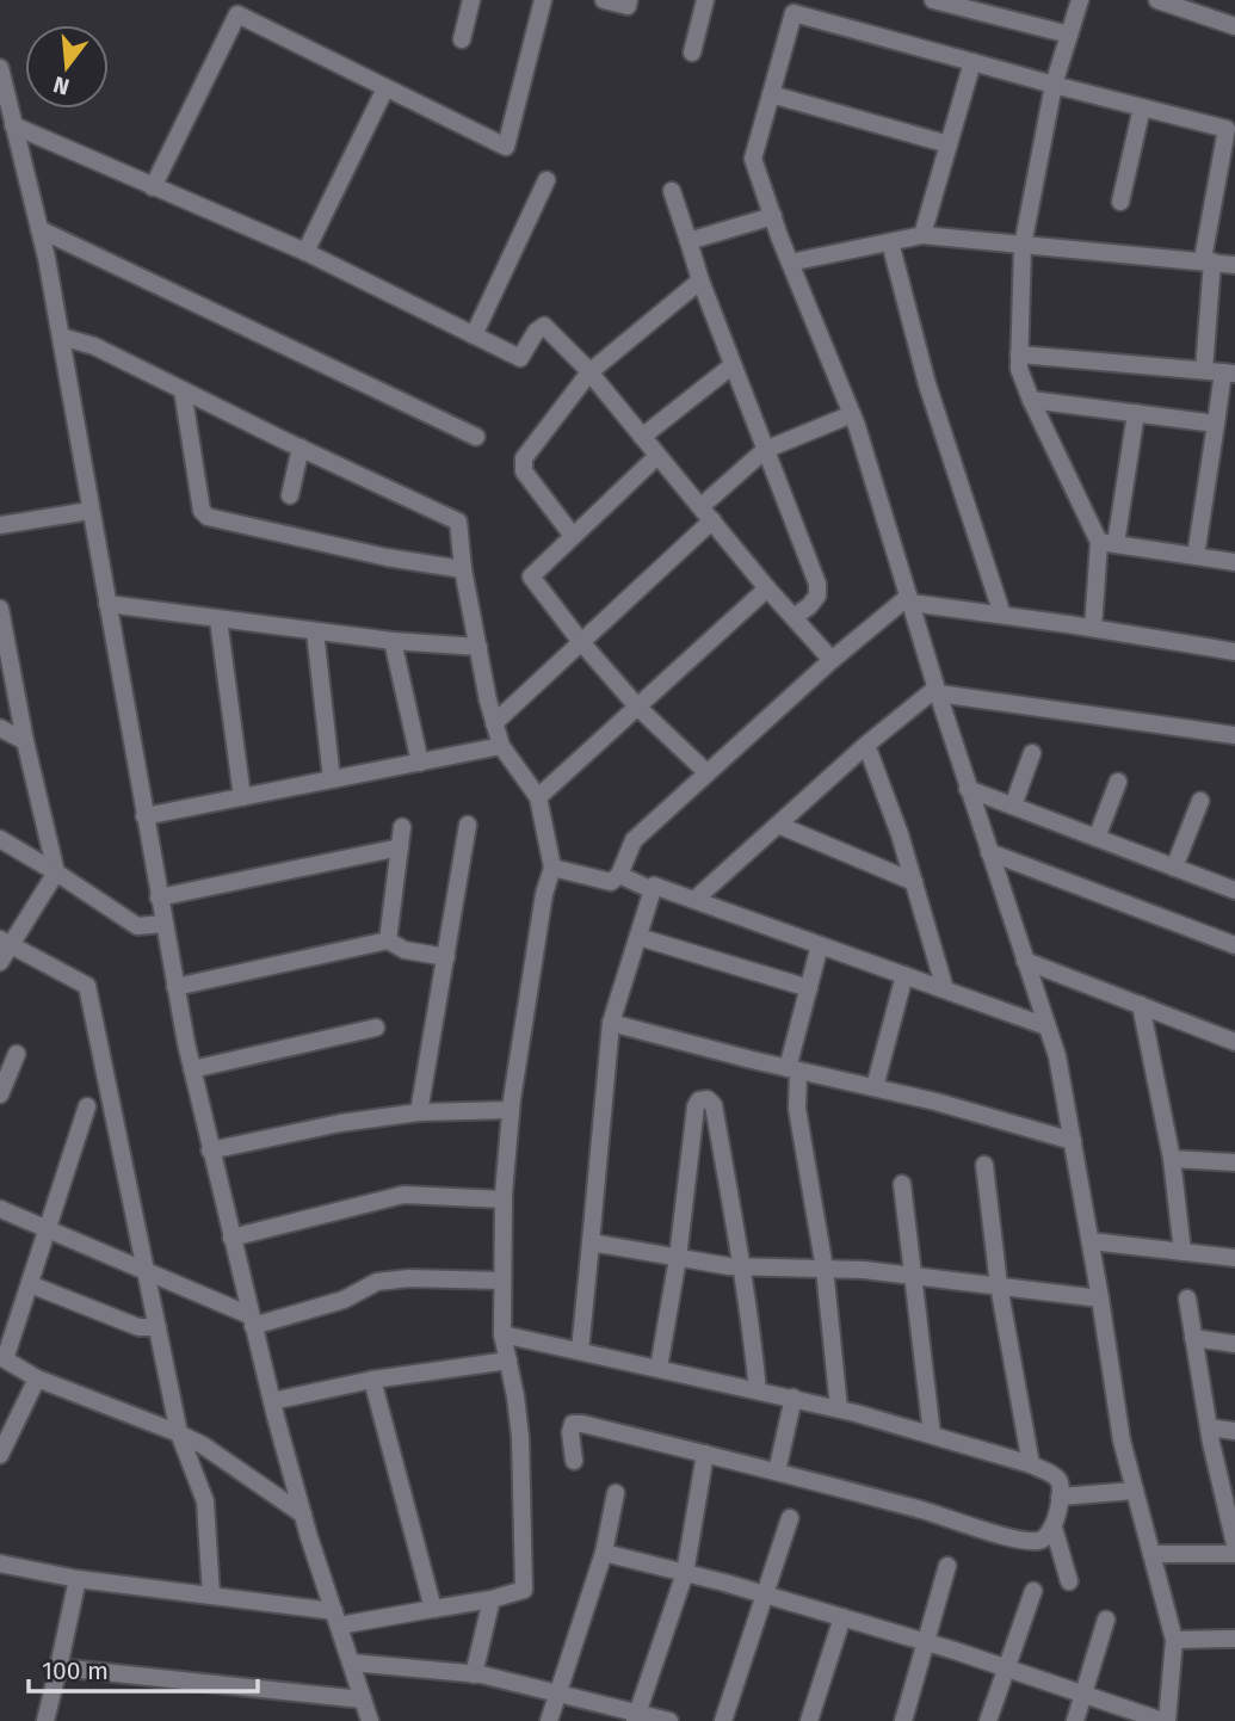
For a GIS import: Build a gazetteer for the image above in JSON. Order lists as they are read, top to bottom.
{
  "scale_bar": "100 m",
  "north": "bottom"
}
